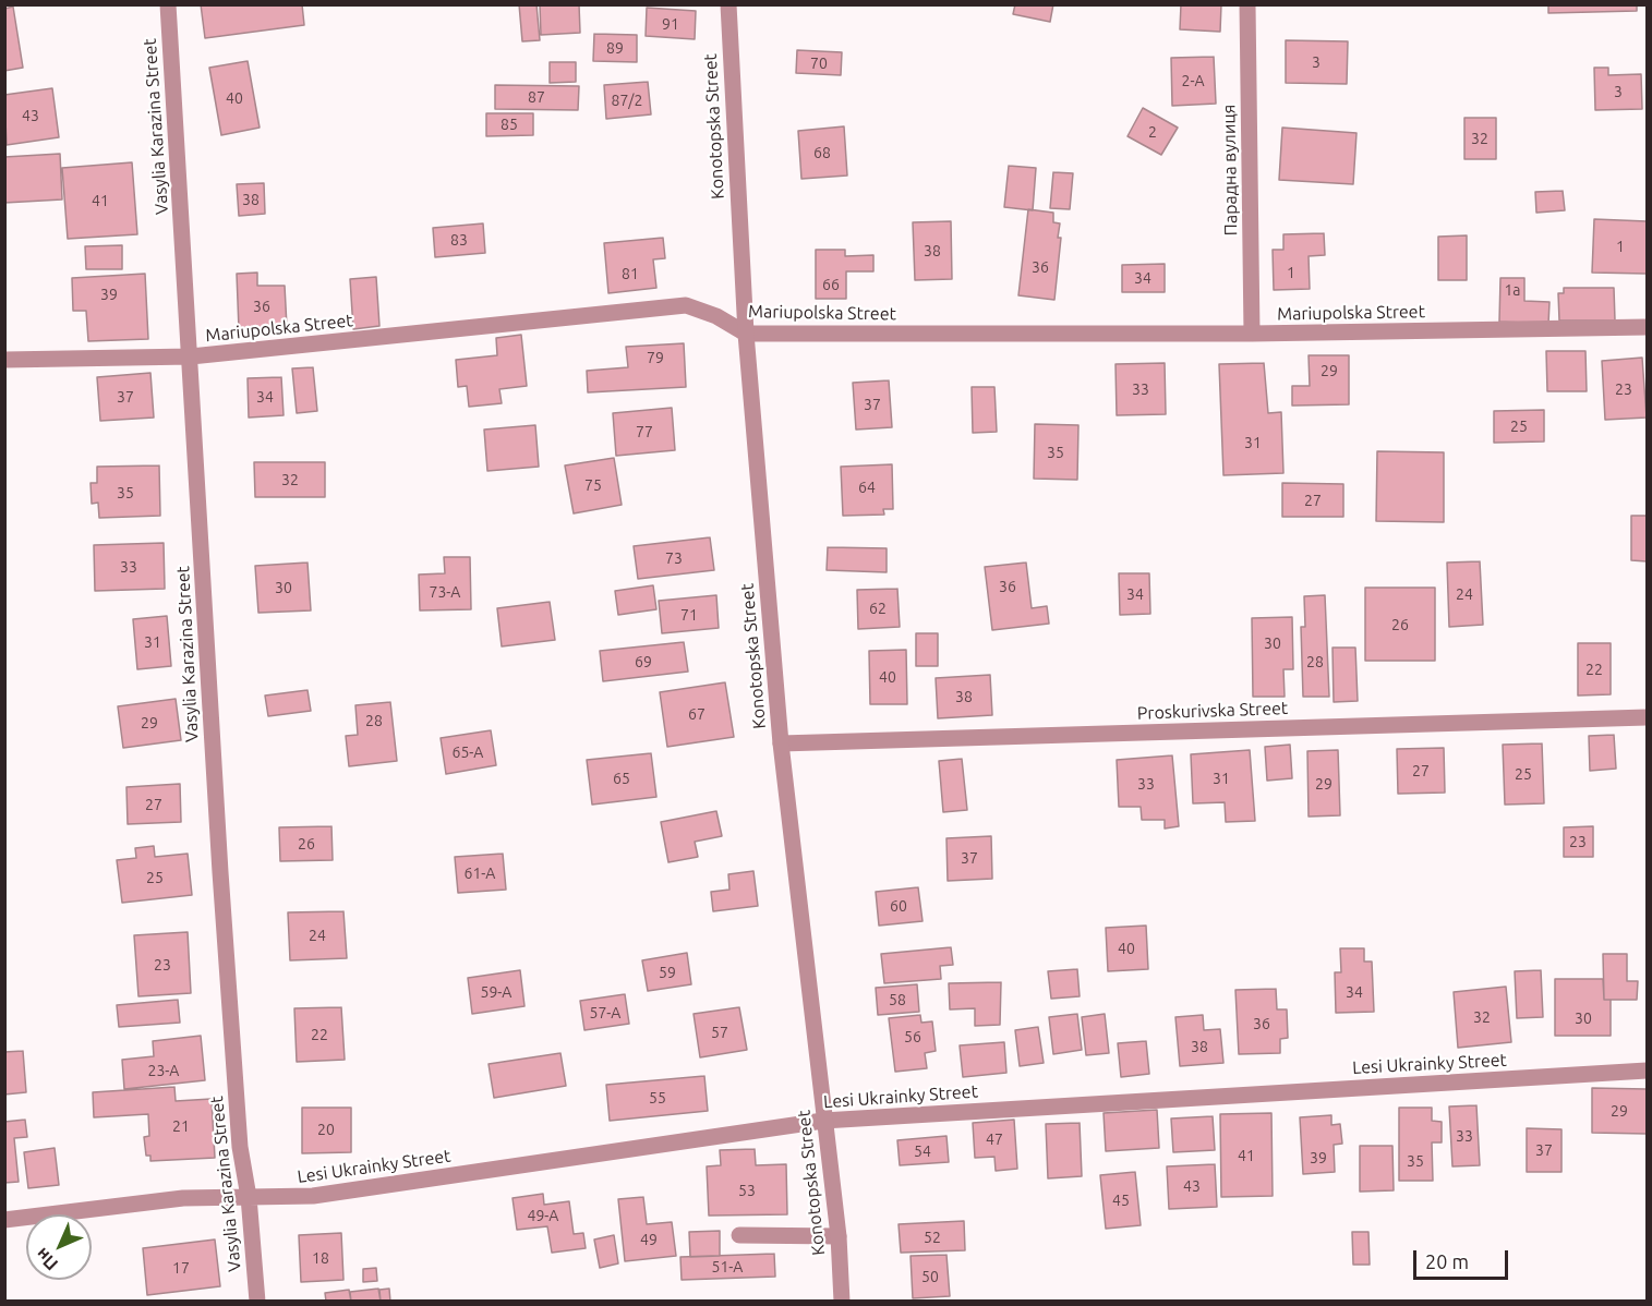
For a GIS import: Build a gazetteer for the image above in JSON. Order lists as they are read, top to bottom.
{
  "streets": {
    "street": [
      "Vasylia Karazina Street",
      "Konotopska Street",
      "Парадна вулиця",
      "Mariupolska Street",
      "Proskurivska Street",
      "Lesi Ukrainky Street"
    ]
  },
  "crossings": [
    ["Vasylia Karazina Street", "Mariupolska Street"],
    ["Vasylia Karazina Street", "Lesi Ukrainky Street"],
    ["Konotopska Street", "Mariupolska Street"],
    ["Konotopska Street", "Proskurivska Street"],
    ["Konotopska Street", "Lesi Ukrainky Street"],
    ["Парадна вулиця", "Mariupolska Street"]
  ],
  "house_numbers": [
    "91",
    "89",
    "3",
    "70",
    "2-А",
    "3",
    "87",
    "40",
    "87/2",
    "43",
    "85",
    "2",
    "32",
    "68",
    "38",
    "41",
    "83",
    "1",
    "38",
    "36",
    "1",
    "81",
    "34",
    "66",
    "1а",
    "39",
    "36",
    "79",
    "29",
    "33",
    "23",
    "37",
    "34",
    "37",
    "25",
    "77",
    "31",
    "35",
    "32",
    "75",
    "64",
    "35",
    "27",
    "73",
    "33",
    "36",
    "30",
    "73-А",
    "34",
    "24",
    "62",
    "71",
    "26",
    "31",
    "30",
    "69",
    "28",
    "22",
    "40",
    "38",
    "67",
    "28",
    "29",
    "65-А",
    "27",
    "25",
    "65",
    "31",
    "33",
    "29",
    "27",
    "23",
    "26",
    "37",
    "61-А",
    "25",
    "60",
    "24",
    "40",
    "23",
    "59",
    "59-А",
    "34",
    "58",
    "57-А",
    "32",
    "30",
    "36",
    "57",
    "22",
    "56",
    "38",
    "23-А",
    "55",
    "29",
    "21",
    "20",
    "33",
    "47",
    "37",
    "54",
    "41",
    "39",
    "35",
    "43",
    "53",
    "45",
    "49-А",
    "52",
    "49",
    "18",
    "51-А",
    "17",
    "50"
  ],
  "scale_bar": "20 m",
  "north": "bottom left"
}
